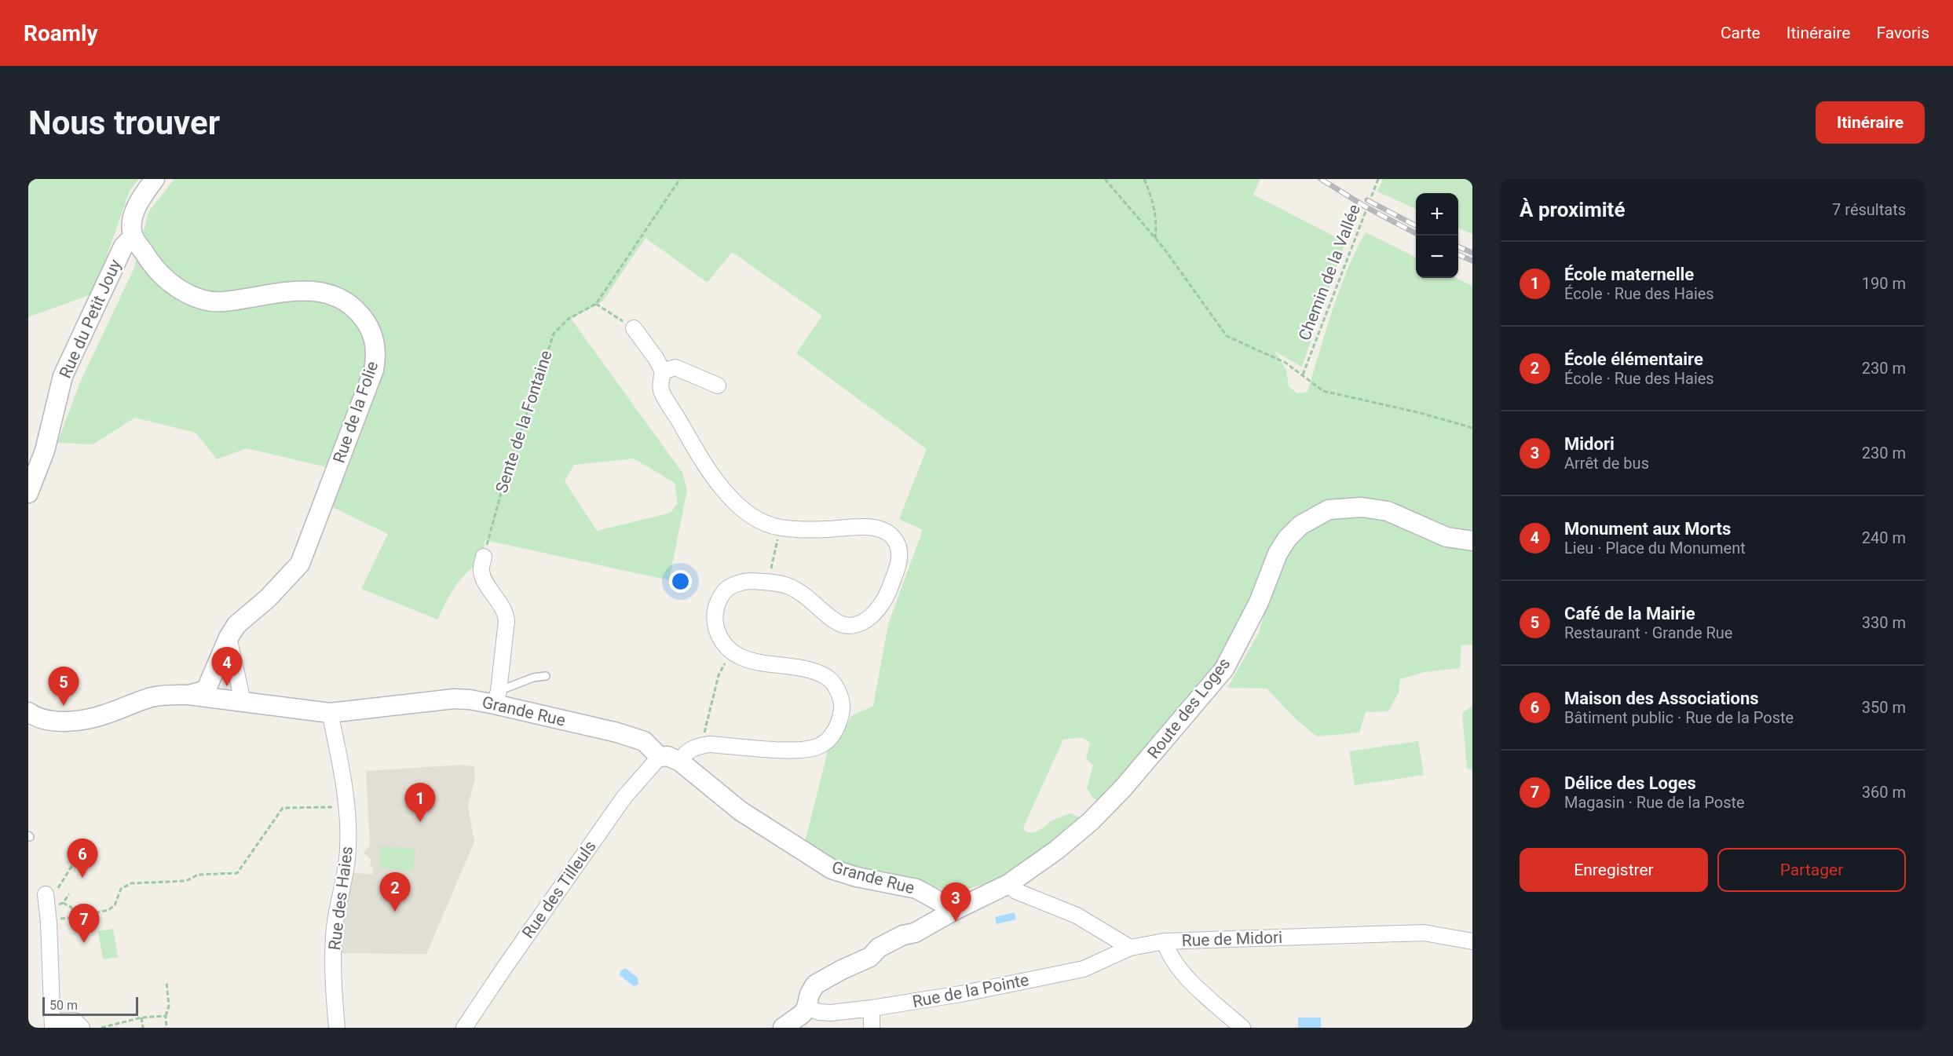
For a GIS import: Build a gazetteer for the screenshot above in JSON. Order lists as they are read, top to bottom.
{
  "streets": {
    "street": [
      "Rue du Petit Jouy",
      "Rue de la Folie",
      "Route des Loges",
      "Grande Rue",
      "Rue des Tilleuls",
      "Rue des Haies",
      "Rue de Midori",
      "Rue de la Pointe"
    ],
    "path": ["Chemin de la Vallée", "Sente de la Fontaine"]
  },
  "crossings": [
    ["Rue du Petit Jouy", "Rue de la Folie"],
    ["Rue de la Folie", "Grande Rue"],
    ["Route des Loges", "Grande Rue"],
    ["Route des Loges", "Rue de la Pointe"],
    ["Grande Rue", "Rue des Tilleuls"],
    ["Grande Rue", "Rue des Haies"],
    ["Rue de Midori", "Rue de la Pointe"]
  ],
  "scale_bar": "50 m",
  "page": {
    "header": "Roamly",
    "nav": ["Carte", "Itinéraire", "Favoris"],
    "buttons": [
      "Itinéraire",
      ["Enregistrer", "Partager"]
    ],
    "title": "Nous trouver",
    "heading": ["À proximité", "7 résultats"],
    "map_buttons": ["+", "−"],
    "list": [
      {
        "mark": "1",
        "name": "École maternelle",
        "note": "École · Rue des Haies",
        "value": "190 m"
      },
      {
        "mark": "2",
        "name": "École élémentaire",
        "note": "École · Rue des Haies",
        "value": "230 m"
      },
      {
        "mark": "3",
        "name": "Midori",
        "note": "Arrêt de bus",
        "value": "230 m"
      },
      {
        "mark": "4",
        "name": "Monument aux Morts",
        "note": "Lieu · Place du Monument",
        "value": "240 m"
      },
      {
        "mark": "5",
        "name": "Café de la Mairie",
        "note": "Restaurant · Grande Rue",
        "value": "330 m"
      },
      {
        "mark": "6",
        "name": "Maison des Associations",
        "note": "Bâtiment public · Rue de la Poste",
        "value": "350 m"
      },
      {
        "mark": "7",
        "name": "Délice des Loges",
        "note": "Magasin · Rue de la Poste",
        "value": "360 m"
      }
    ],
    "pins": [
      "4",
      "5",
      "1",
      "6",
      "2",
      "3",
      "7"
    ],
    "scale": "50 m"
  }
}
